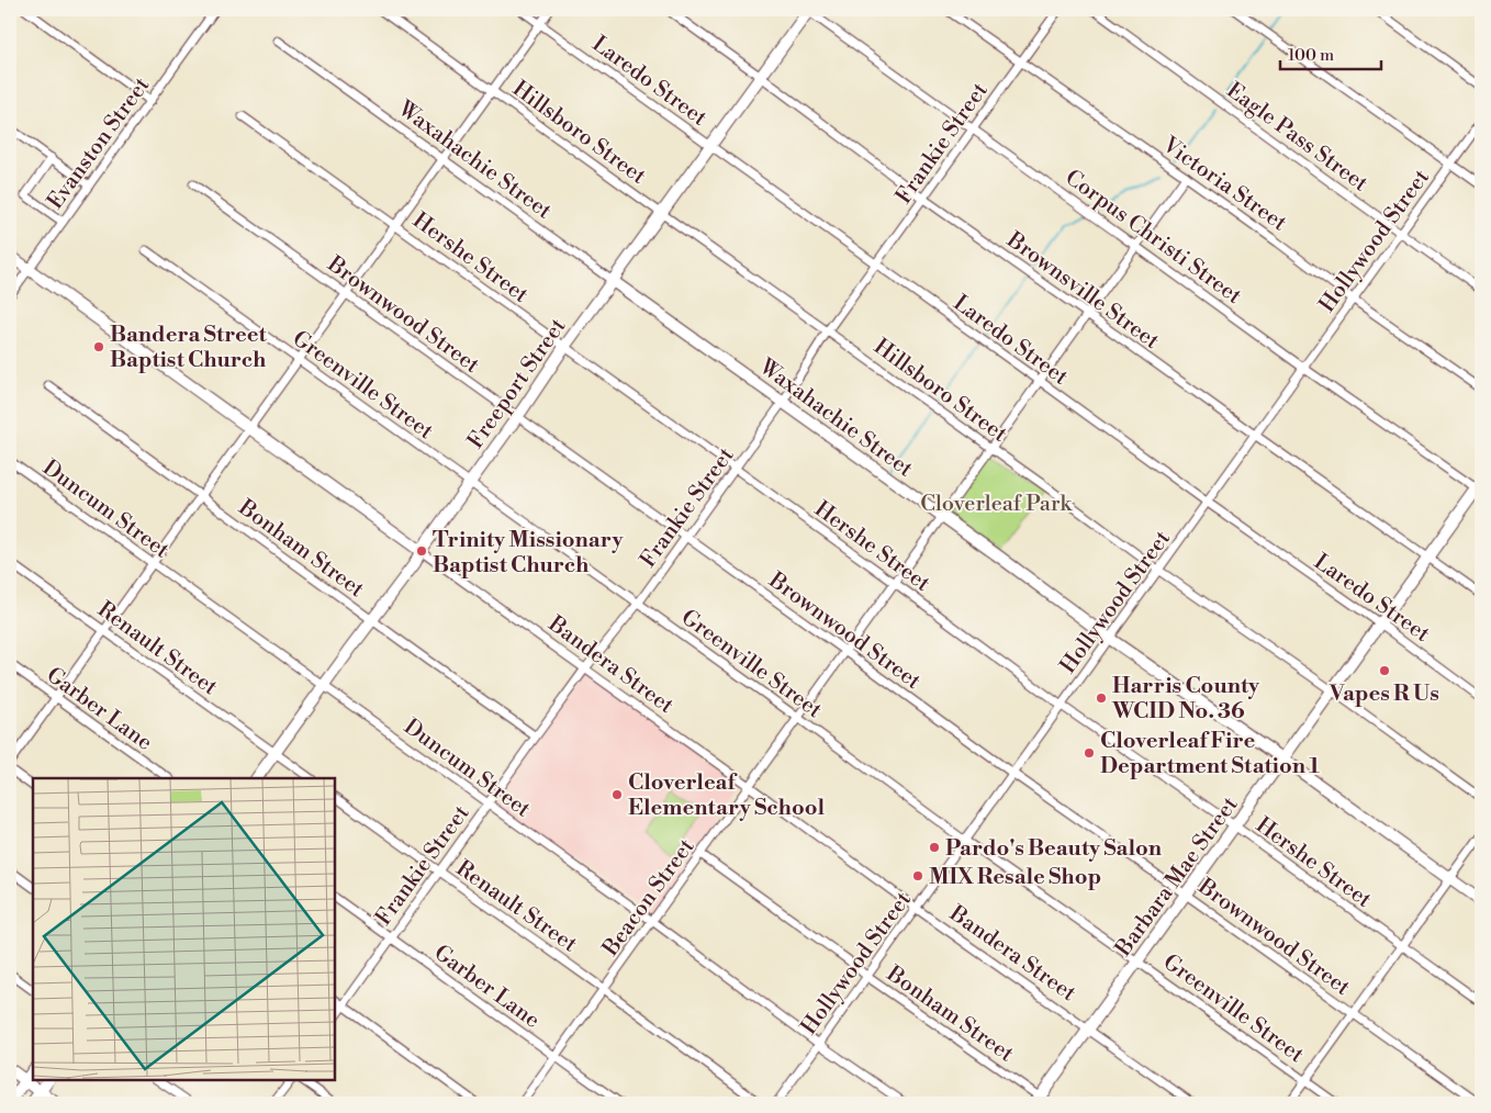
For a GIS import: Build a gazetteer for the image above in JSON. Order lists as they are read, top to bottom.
{
  "streets": {
    "street": [
      "Laredo Street",
      "Hillsboro Street",
      "Eagle Pass Street",
      "Evanston Street",
      "Frankie Street",
      "Waxahachie Street",
      "Victoria Street",
      "Corpus Christi Street",
      "Hollywood Street",
      "Hershe Street",
      "Brownsville Street",
      "Brownwood Street",
      "Freeport Street",
      "Greenville Street",
      "Duncum Street",
      "Bonham Street",
      "Renault Street",
      "Bandera Street",
      "Garber Lane",
      "Barbara Mae Street",
      "Beacon Street"
    ]
  },
  "crossings": [
    ["Laredo Street", "Frankie Street"],
    ["Laredo Street", "Hollywood Street"],
    ["Laredo Street", "Freeport Street"],
    ["Laredo Street", "Barbara Mae Street"],
    ["Laredo Street", "Beacon Street"],
    ["Hillsboro Street", "Frankie Street"],
    ["Hillsboro Street", "Hollywood Street"],
    ["Hillsboro Street", "Freeport Street"],
    ["Hillsboro Street", "Barbara Mae Street"],
    ["Hillsboro Street", "Beacon Street"],
    ["Eagle Pass Street", "Hollywood Street"],
    ["Evanston Street", "Bandera Street"],
    ["Frankie Street", "Waxahachie Street"],
    ["Frankie Street", "Victoria Street"],
    ["Frankie Street", "Corpus Christi Street"],
    ["Frankie Street", "Hershe Street"],
    ["Frankie Street", "Brownsville Street"],
    ["Frankie Street", "Brownwood Street"],
    ["Frankie Street", "Greenville Street"],
    ["Frankie Street", "Duncum Street"],
    ["Frankie Street", "Bonham Street"],
    ["Frankie Street", "Renault Street"],
    ["Frankie Street", "Bandera Street"],
    ["Frankie Street", "Garber Lane"],
    ["Waxahachie Street", "Hollywood Street"],
    ["Waxahachie Street", "Freeport Street"],
    ["Waxahachie Street", "Barbara Mae Street"],
    ["Waxahachie Street", "Beacon Street"],
    ["Victoria Street", "Hollywood Street"],
    ["Victoria Street", "Beacon Street"],
    ["Corpus Christi Street", "Hollywood Street"],
    ["Corpus Christi Street", "Freeport Street"],
    ["Corpus Christi Street", "Barbara Mae Street"],
    ["Corpus Christi Street", "Beacon Street"],
    ["Hollywood Street", "Hershe Street"],
    ["Hollywood Street", "Brownsville Street"],
    ["Hollywood Street", "Brownwood Street"],
    ["Hollywood Street", "Greenville Street"],
    ["Hollywood Street", "Duncum Street"],
    ["Hollywood Street", "Bonham Street"],
    ["Hollywood Street", "Bandera Street"],
    ["Hershe Street", "Freeport Street"],
    ["Hershe Street", "Barbara Mae Street"],
    ["Hershe Street", "Beacon Street"],
    ["Brownsville Street", "Freeport Street"],
    ["Brownsville Street", "Barbara Mae Street"],
    ["Brownsville Street", "Beacon Street"],
    ["Brownwood Street", "Freeport Street"],
    ["Brownwood Street", "Barbara Mae Street"],
    ["Brownwood Street", "Beacon Street"],
    ["Freeport Street", "Greenville Street"],
    ["Freeport Street", "Duncum Street"],
    ["Freeport Street", "Bonham Street"],
    ["Freeport Street", "Renault Street"],
    ["Freeport Street", "Bandera Street"],
    ["Greenville Street", "Barbara Mae Street"],
    ["Greenville Street", "Beacon Street"],
    ["Duncum Street", "Beacon Street"],
    ["Bonham Street", "Barbara Mae Street"],
    ["Bonham Street", "Beacon Street"],
    ["Renault Street", "Beacon Street"],
    ["Bandera Street", "Barbara Mae Street"],
    ["Bandera Street", "Beacon Street"],
    ["Garber Lane", "Beacon Street"]
  ],
  "parks": ["Cloverleaf Park"],
  "places": [
    "Bandera Street Baptist Church",
    "Trinity Missionary Baptist Church",
    "Vapes R Us",
    "Harris County WCID No. 36",
    "Cloverleaf Fire Department Station 1",
    "Cloverleaf Elementary School",
    "Pardo's Beauty Salon",
    "MIX Resale Shop"
  ],
  "scale_bar": "100 m"
}
